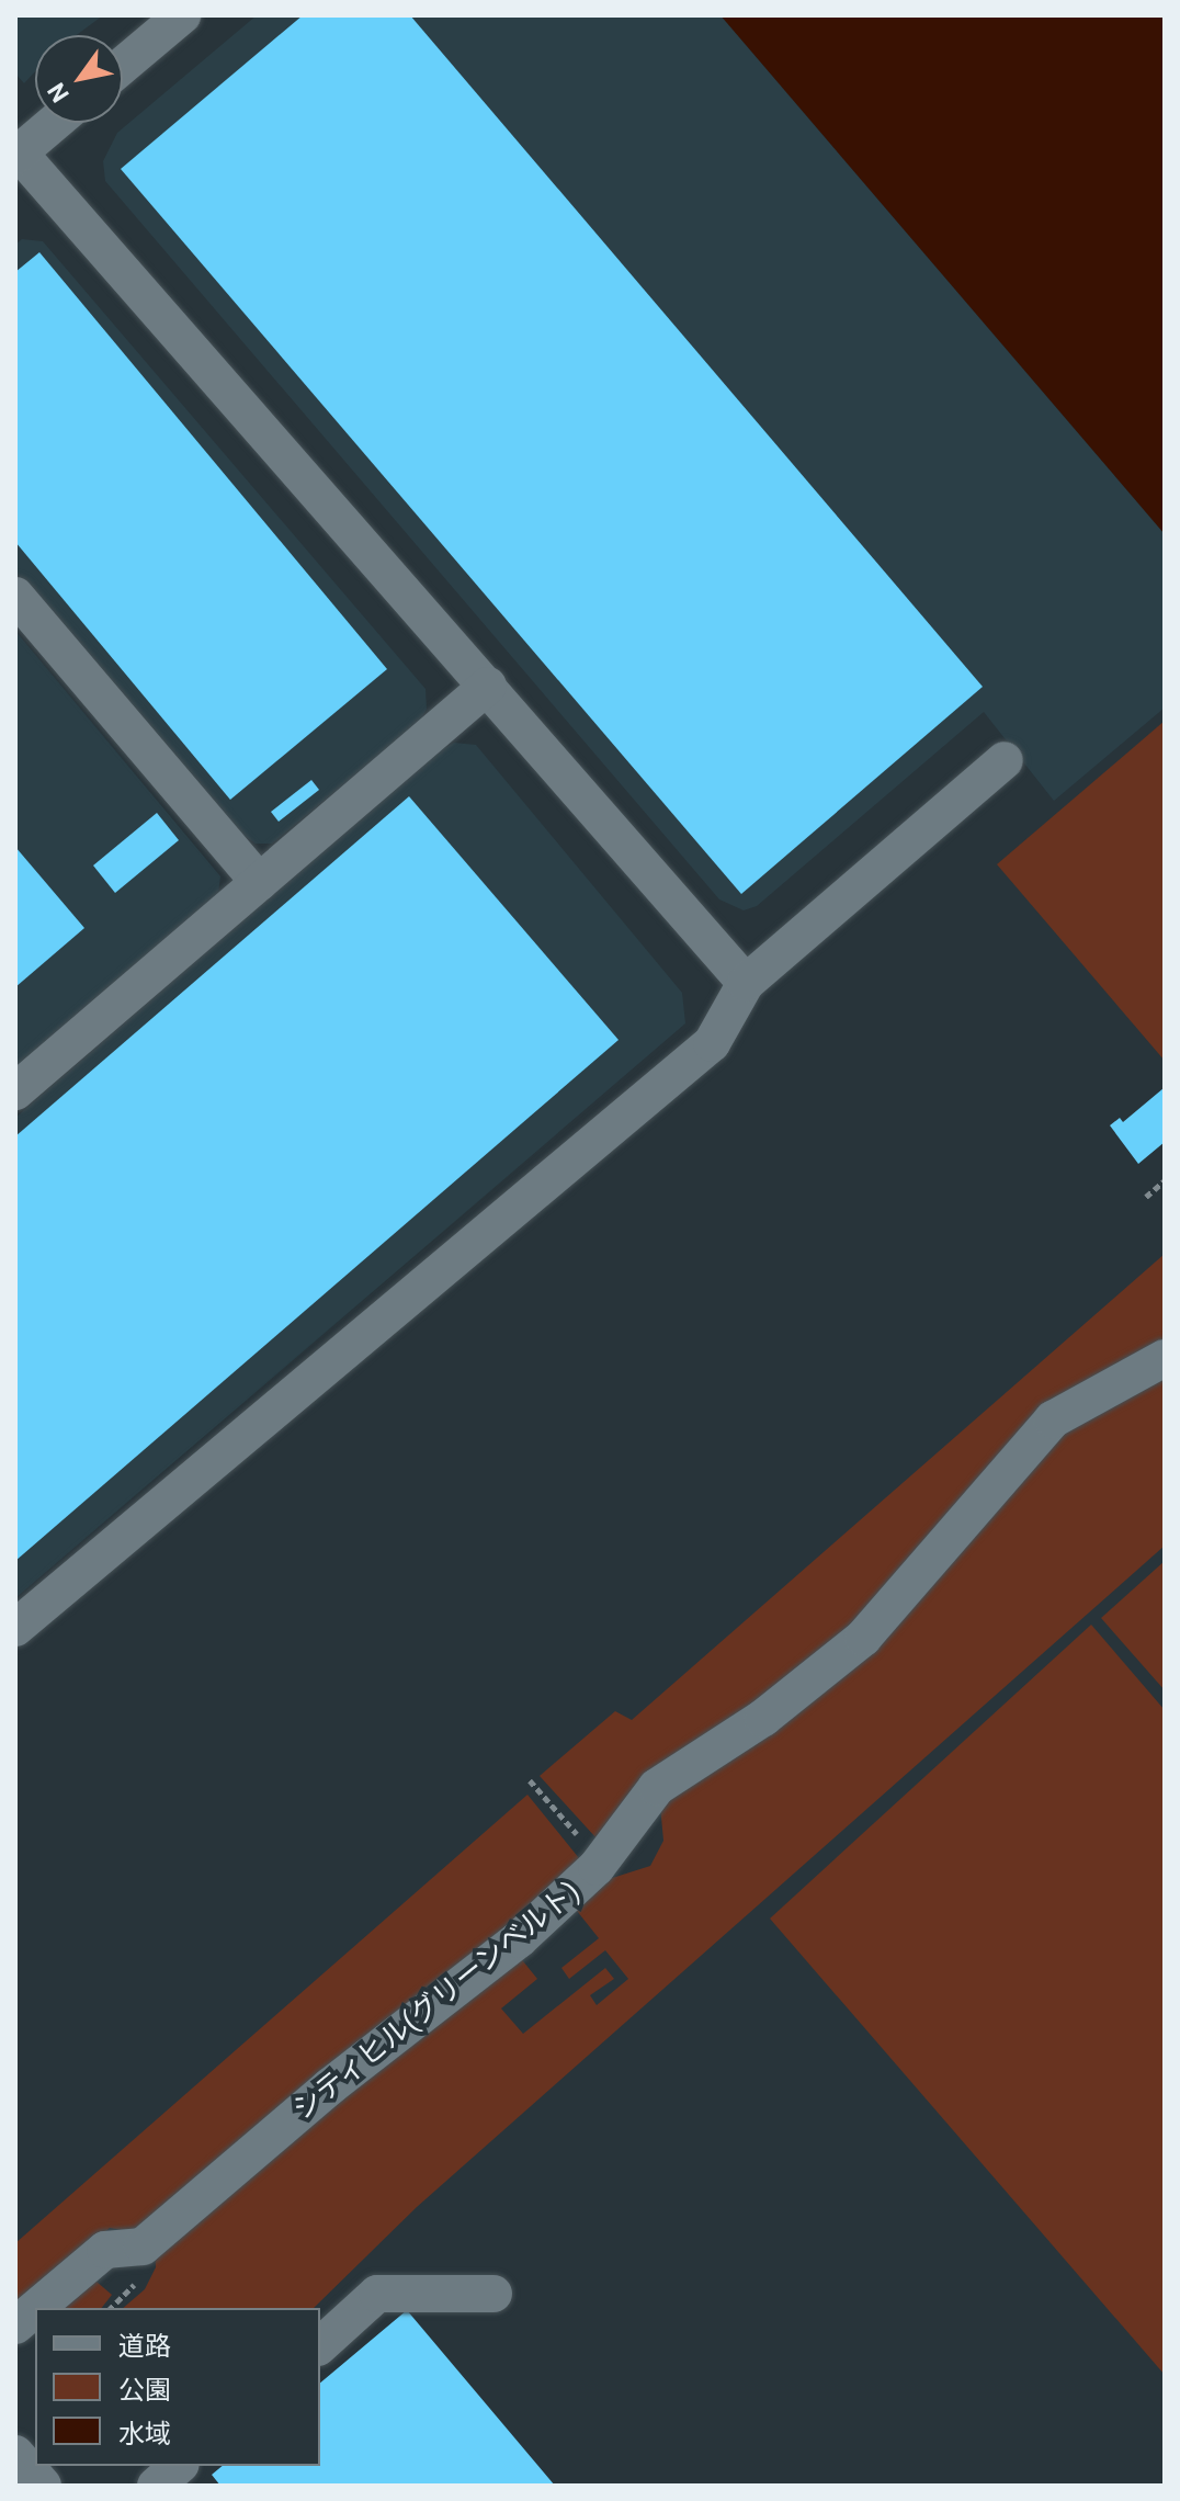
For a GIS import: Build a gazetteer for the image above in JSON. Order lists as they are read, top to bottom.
{
  "streets": {
    "street": ["シティヒル(グリーンベルト)"]
  },
  "legend": ["道路", "公園", "水域"],
  "north": "bottom left"
}
